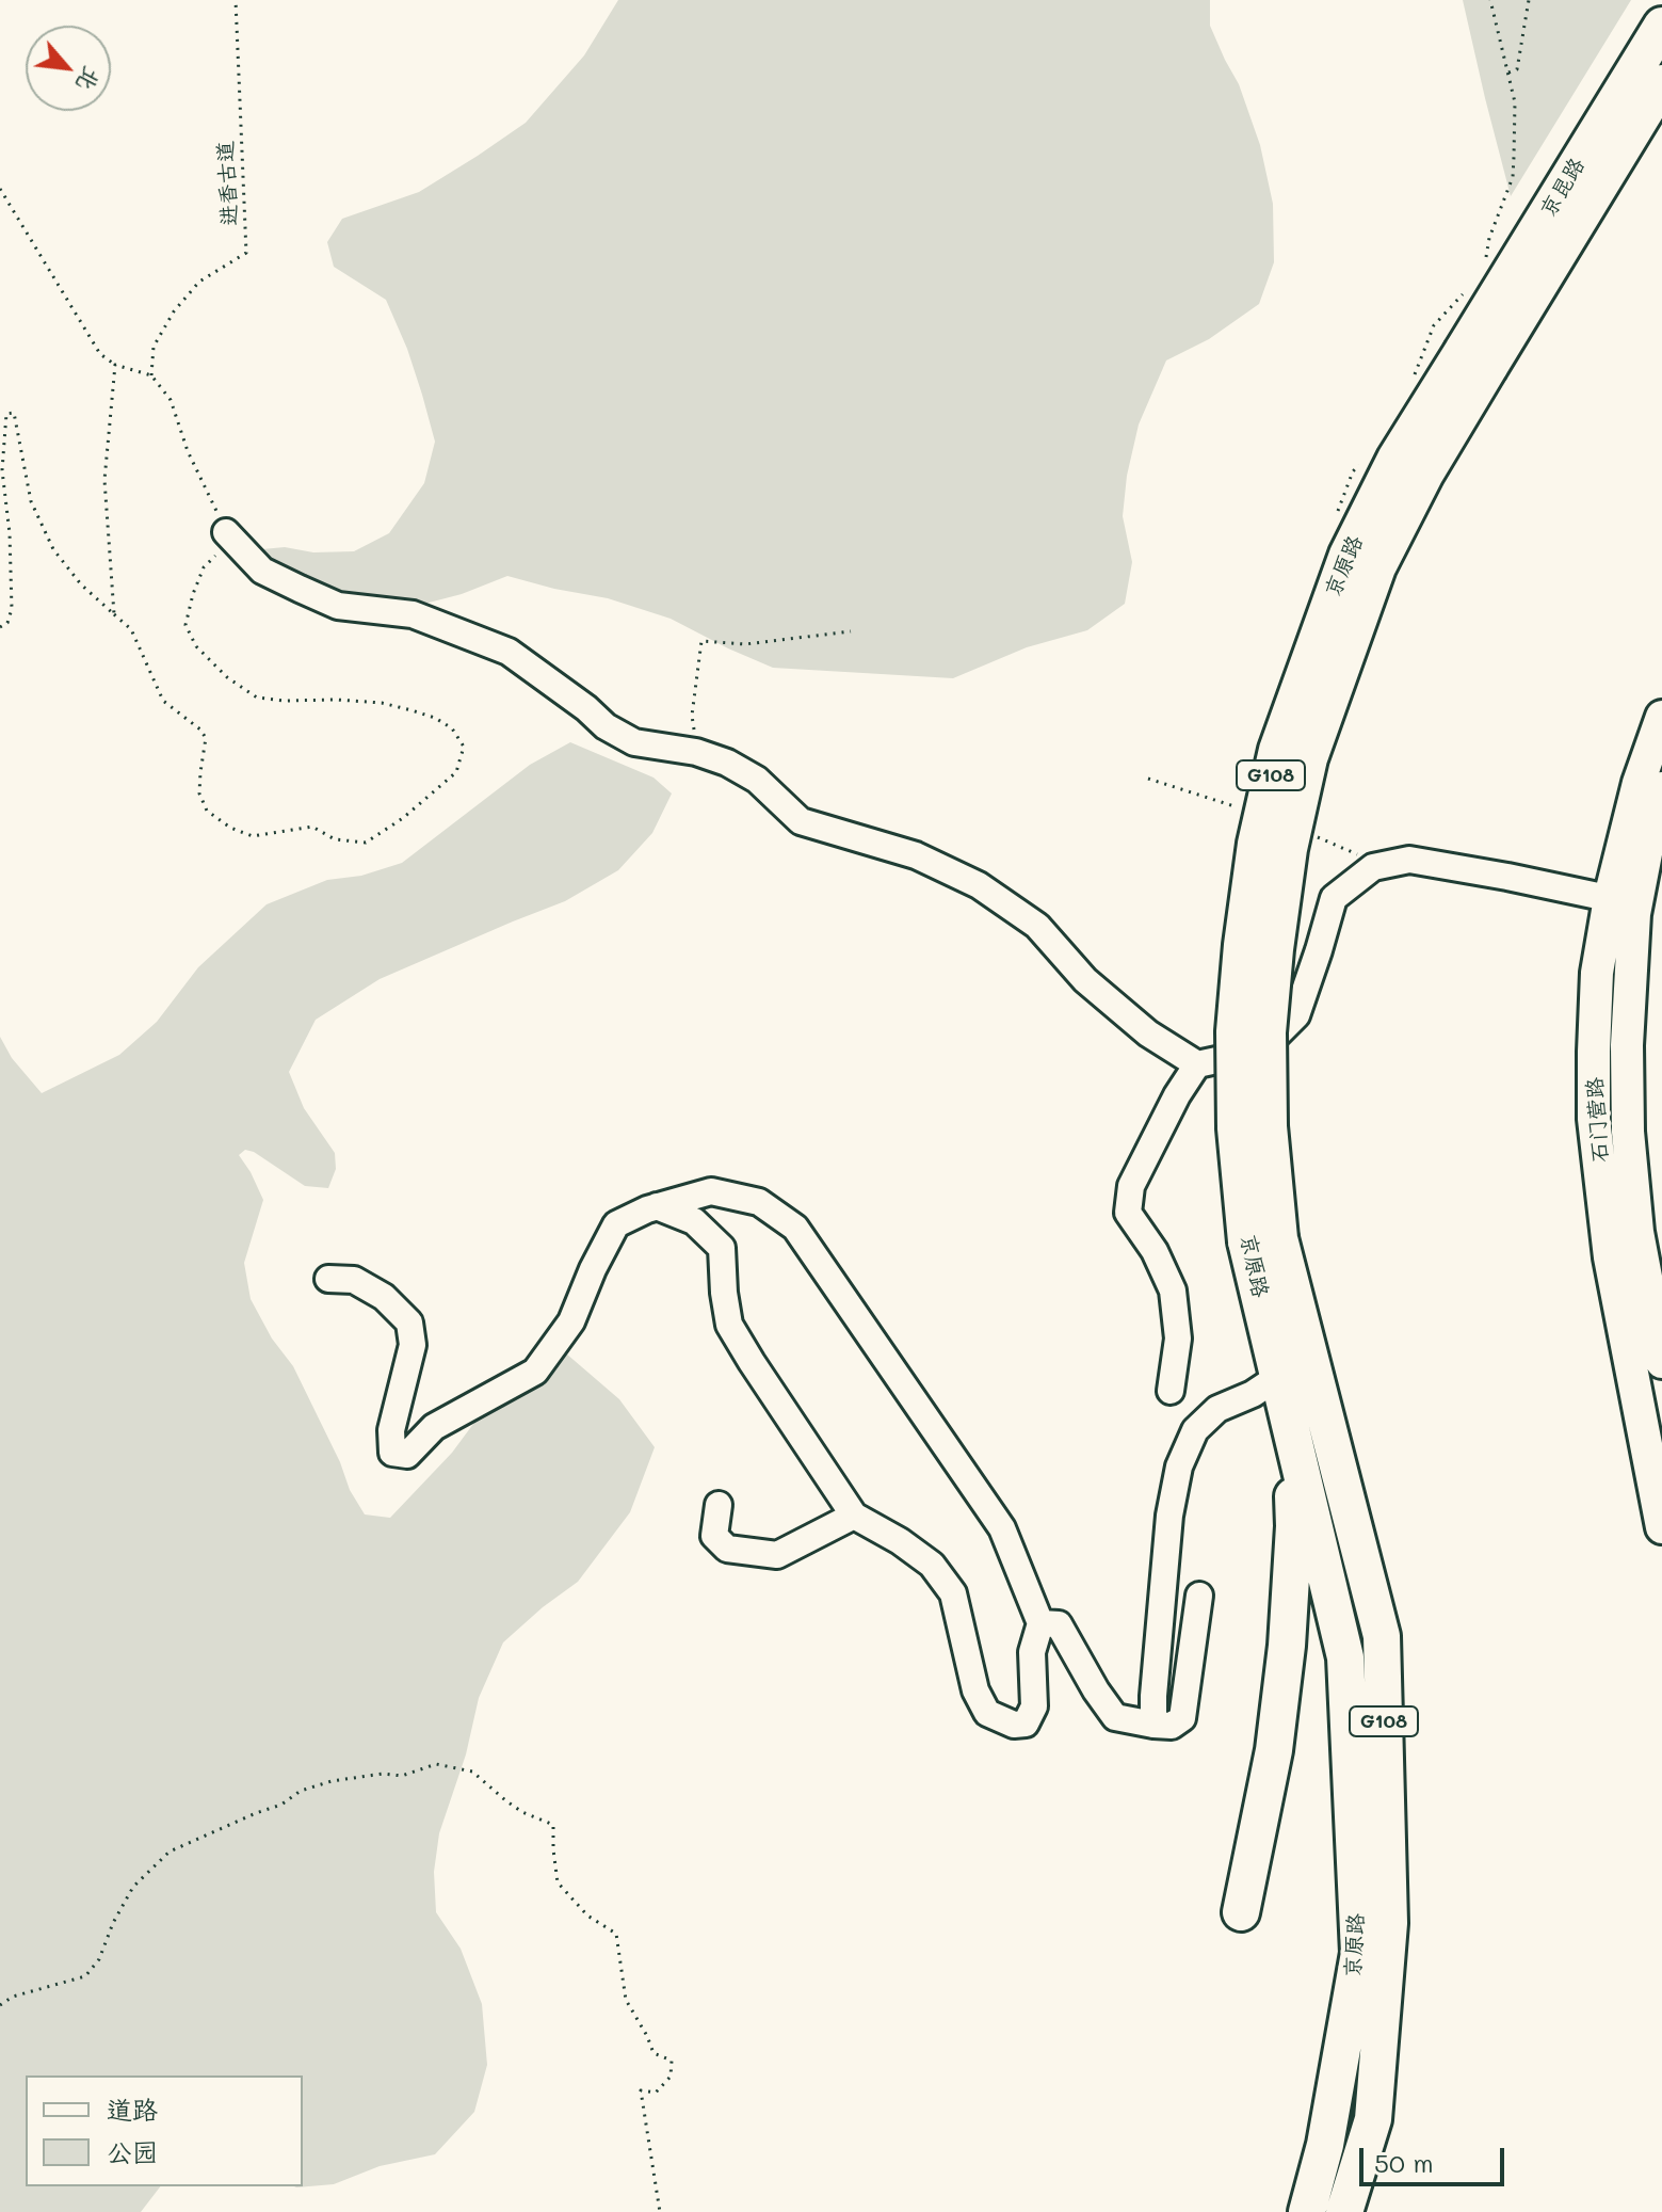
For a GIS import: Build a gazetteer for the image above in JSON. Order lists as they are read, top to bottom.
{
  "streets": {
    "highway": ["京昆路", "京原路", "G108"],
    "main road": ["石门营路"],
    "path": ["进香古道"]
  },
  "crossings": [
    ["京昆路", "京原路"]
  ],
  "legend": ["道路", "公园"],
  "scale_bar": "50 m",
  "north": "bottom right"
}
